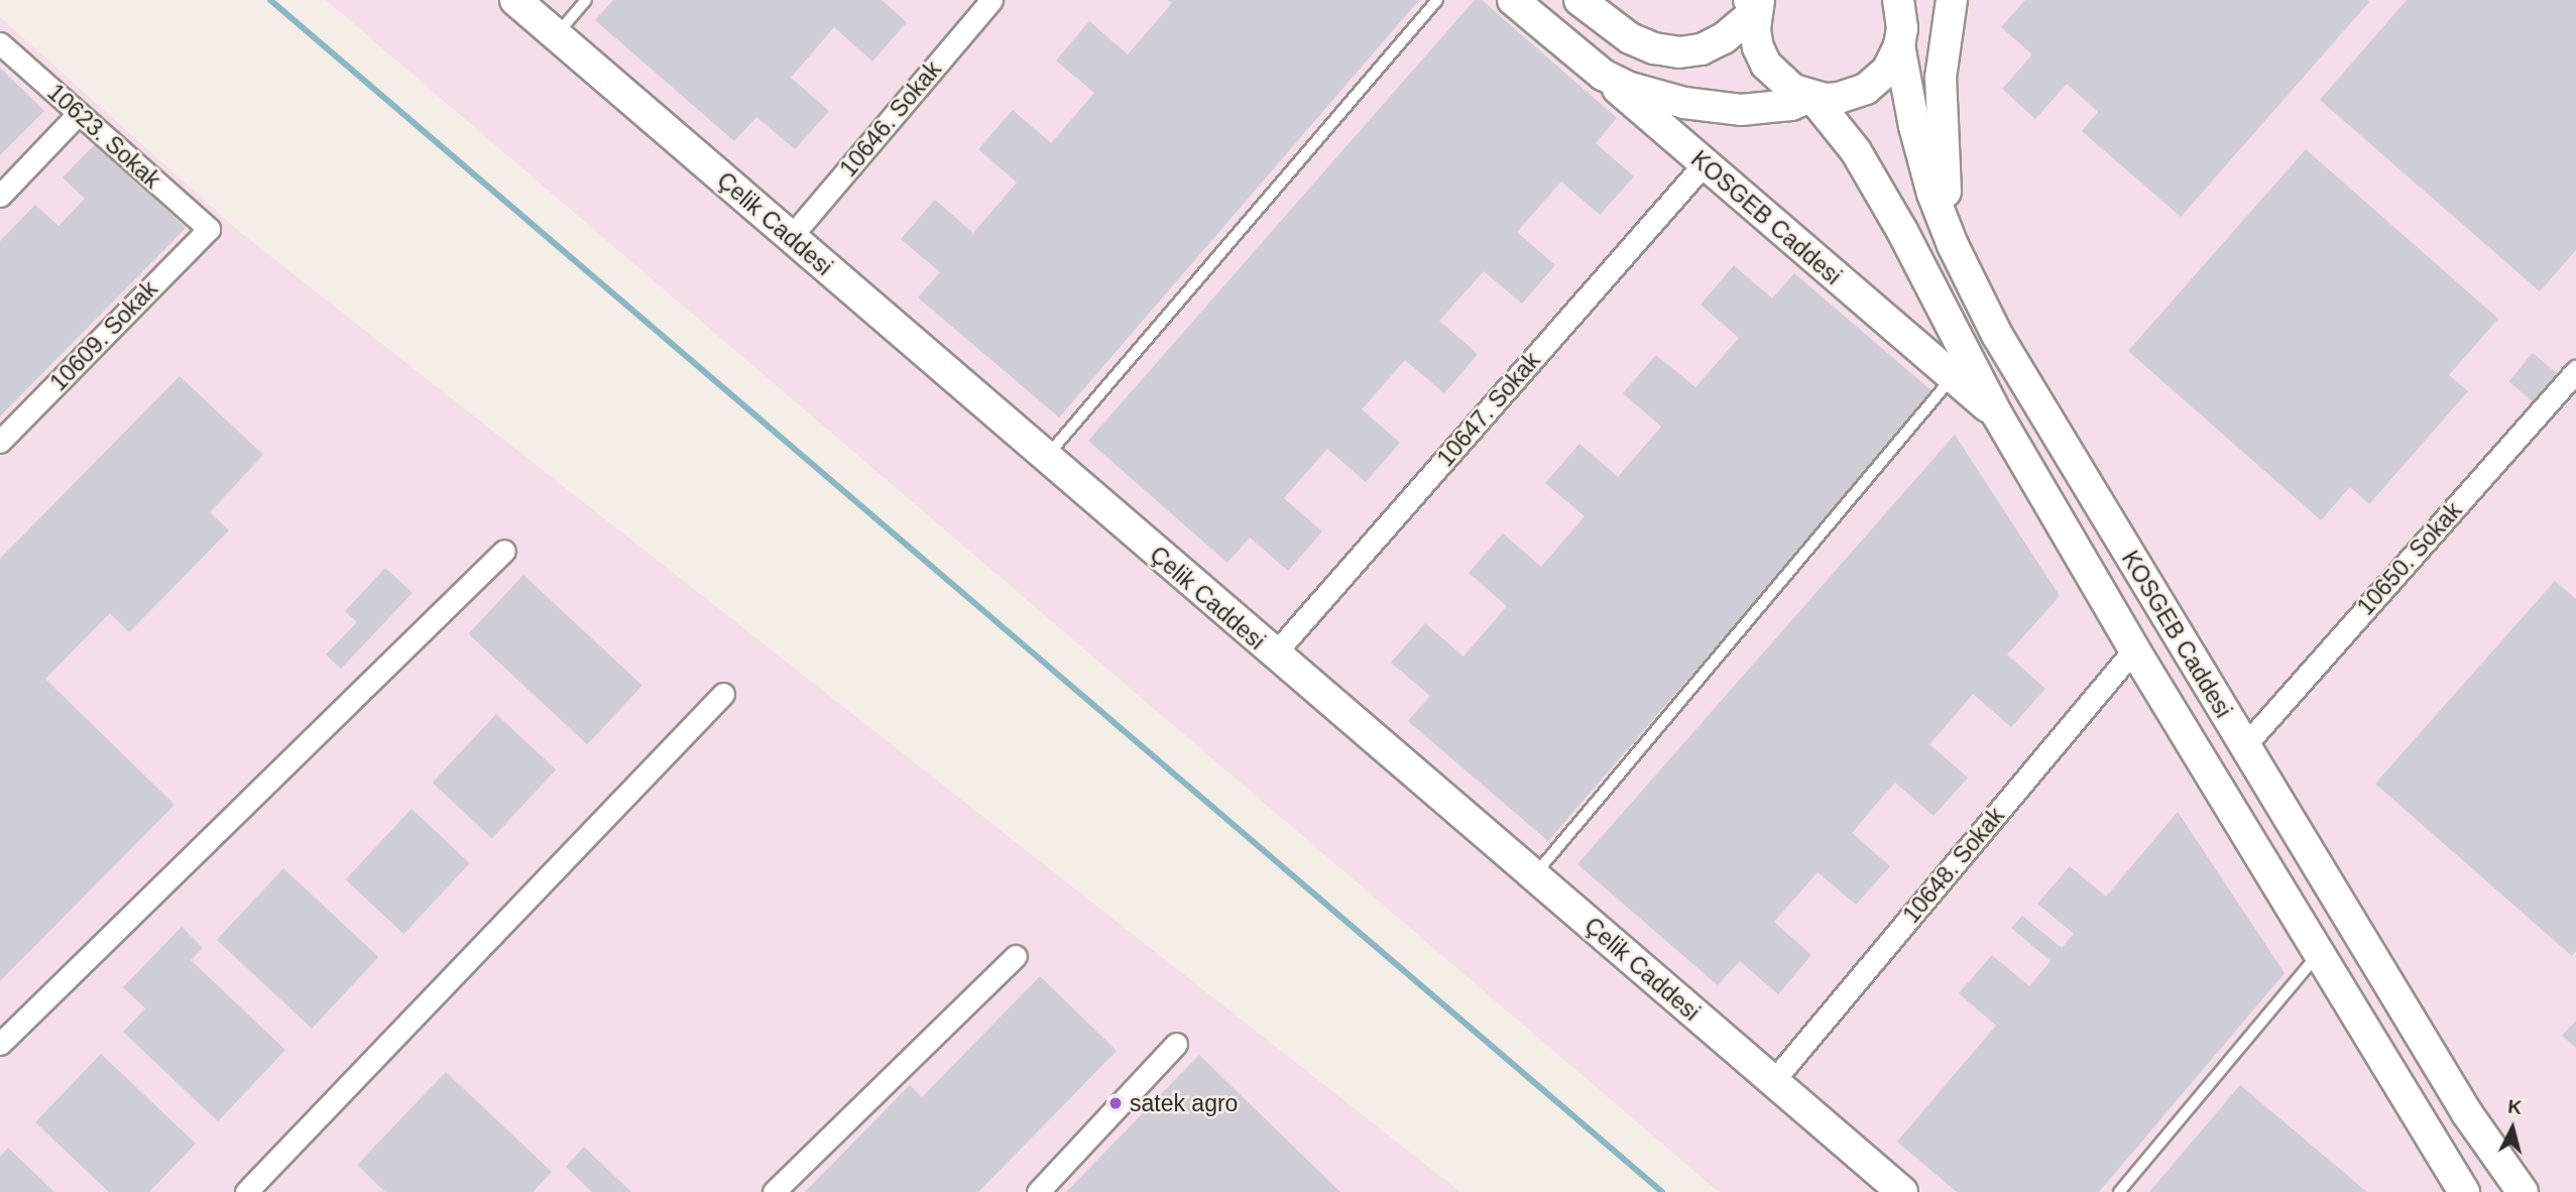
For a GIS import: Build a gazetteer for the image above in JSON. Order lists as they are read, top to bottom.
{
  "streets": {
    "main road": ["KOSGEB Caddesi", "Çelik Caddesi"],
    "street": [
      "10646. Sokak",
      "10623. Sokak",
      "10609. Sokak",
      "10647. Sokak",
      "10650. Sokak",
      "10648. Sokak"
    ]
  },
  "crossings": [
    ["10646. Sokak", "Çelik Caddesi"],
    ["10623. Sokak", "10609. Sokak"],
    ["KOSGEB Caddesi", "10647. Sokak"],
    ["KOSGEB Caddesi", "10650. Sokak"],
    ["KOSGEB Caddesi", "10648. Sokak"],
    ["Çelik Caddesi", "10647. Sokak"],
    ["Çelik Caddesi", "10648. Sokak"]
  ],
  "places": ["satek agro"],
  "north": "top"
}
